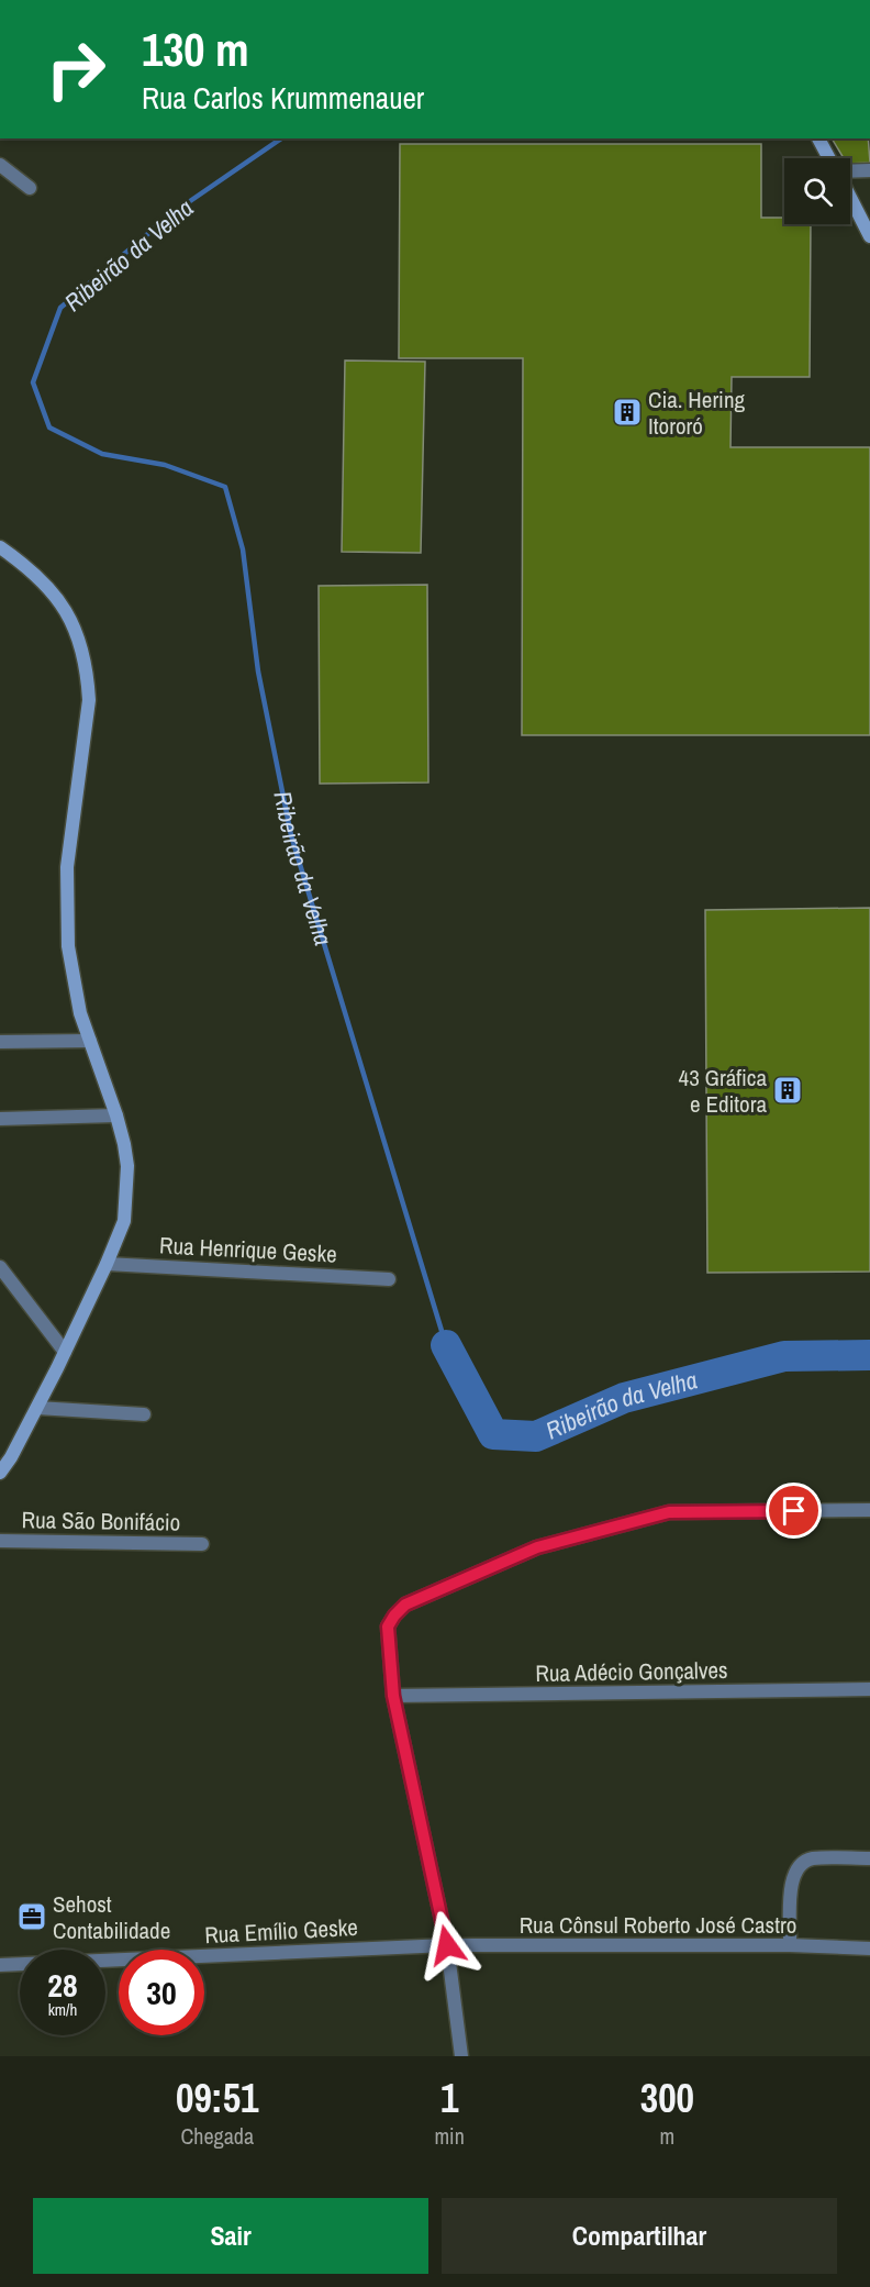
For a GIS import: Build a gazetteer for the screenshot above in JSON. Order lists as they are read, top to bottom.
{
  "streets": {
    "street": [
      "Rua Henrique Geske",
      "Rua São Bonifácio",
      "Rua Adécio Gonçalves",
      "Rua Cônsul Roberto José Castro",
      "Rua Emílio Geske"
    ]
  },
  "crossings": [
    ["Rua Cônsul Roberto José Castro", "Rua Emílio Geske"]
  ],
  "water": ["Ribeirão da Velha"],
  "places": {
    "building": ["Cia. Hering Itororó", "43 Gráfica e Editora"],
    "office": ["Sehost Contabilidade"]
  },
  "page": {
    "turn": ["130 m", "Rua Carlos Krummenauer"],
    "speed": "28 km/h",
    "limit": "30",
    "eta": [
      "09:51",
      "Chegada",
      "1",
      "min",
      "300",
      "m"
    ],
    "buttons": ["Sair", "Compartilhar"]
  }
}
